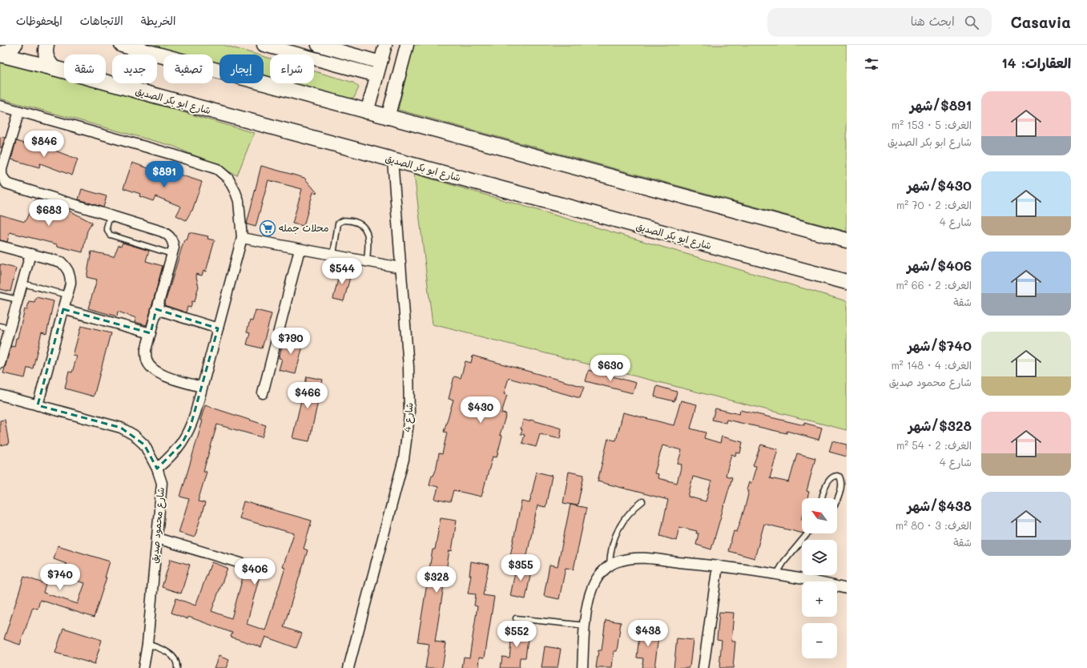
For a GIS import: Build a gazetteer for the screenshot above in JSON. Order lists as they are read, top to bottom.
{
  "streets": {
    "main road": ["شارع ابو بكر الصديق"],
    "street": ["شارع 4", "شارع محمود صديق"]
  },
  "crossings": [
    ["شارع ابو بكر الصديق", "شارع 4"]
  ],
  "places": {
    "supermarket": ["محلات جمله"]
  },
  "north": "top left",
  "page": {
    "header": "Casavia",
    "search": "ابحث هنا",
    "nav": ["الخريطة", "الاتجاهات", "المحفوظات"],
    "heading": "العقارات: 14",
    "chip": [
      "شراء",
      "إيجار",
      "تصفية",
      "جديد",
      "شقة"
    ],
    "list": [
      {
        "name": "$891/شهر",
        "note": "الغرف: 5 · 153 m² · شارع ابو بكر الصديق"
      },
      {
        "name": "$430/شهر",
        "note": "الغرف: 2 · 70 m² · شارع 4"
      },
      {
        "name": "$406/شهر",
        "note": "الغرف: 2 · 66 m² · شقة"
      },
      {
        "name": "$740/شهر",
        "note": "الغرف: 4 · 148 m² · شارع محمود صديق"
      },
      {
        "name": "$328/شهر",
        "note": "الغرف: 2 · 54 m² · شارع 4"
      },
      {
        "name": "$438/شهر",
        "note": "الغرف: 3 · 80 m² · شقة"
      }
    ],
    "price": [
      "$846",
      "$891",
      "$683",
      "$544",
      "$790",
      "$630",
      "$466",
      "$430",
      "$355",
      "$406",
      "$740",
      "$328",
      "$438",
      "$552"
    ],
    "map_buttons": ["+", "−"]
  }
}
